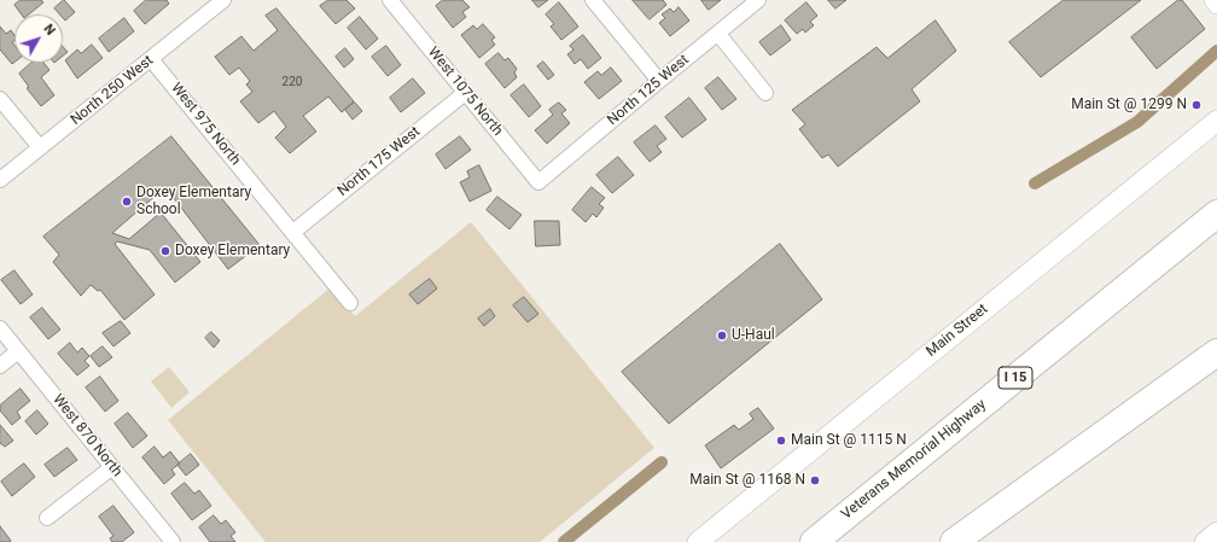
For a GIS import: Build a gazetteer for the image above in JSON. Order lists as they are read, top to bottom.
{
  "streets": {
    "highway": ["I 15", "Veterans Memorial Highway"],
    "main road": ["Main Street"],
    "street": [
      "North 250 West",
      "North 125 West",
      "West 1075 North",
      "West 975 North",
      "North 175 West",
      "West 870 North"
    ]
  },
  "crossings": [
    ["North 250 West", "West 975 North"],
    ["North 125 West", "West 1075 North"],
    ["West 1075 North", "North 175 West"],
    ["West 975 North", "North 175 West"]
  ],
  "places": [
    "Main St @ 1299 N",
    "Doxey Elementary School",
    "Doxey Elementary",
    "U-Haul",
    "Main St @ 1115 N",
    "Main St @ 1168 N"
  ],
  "house_numbers": ["220"],
  "north": "top right"
}
